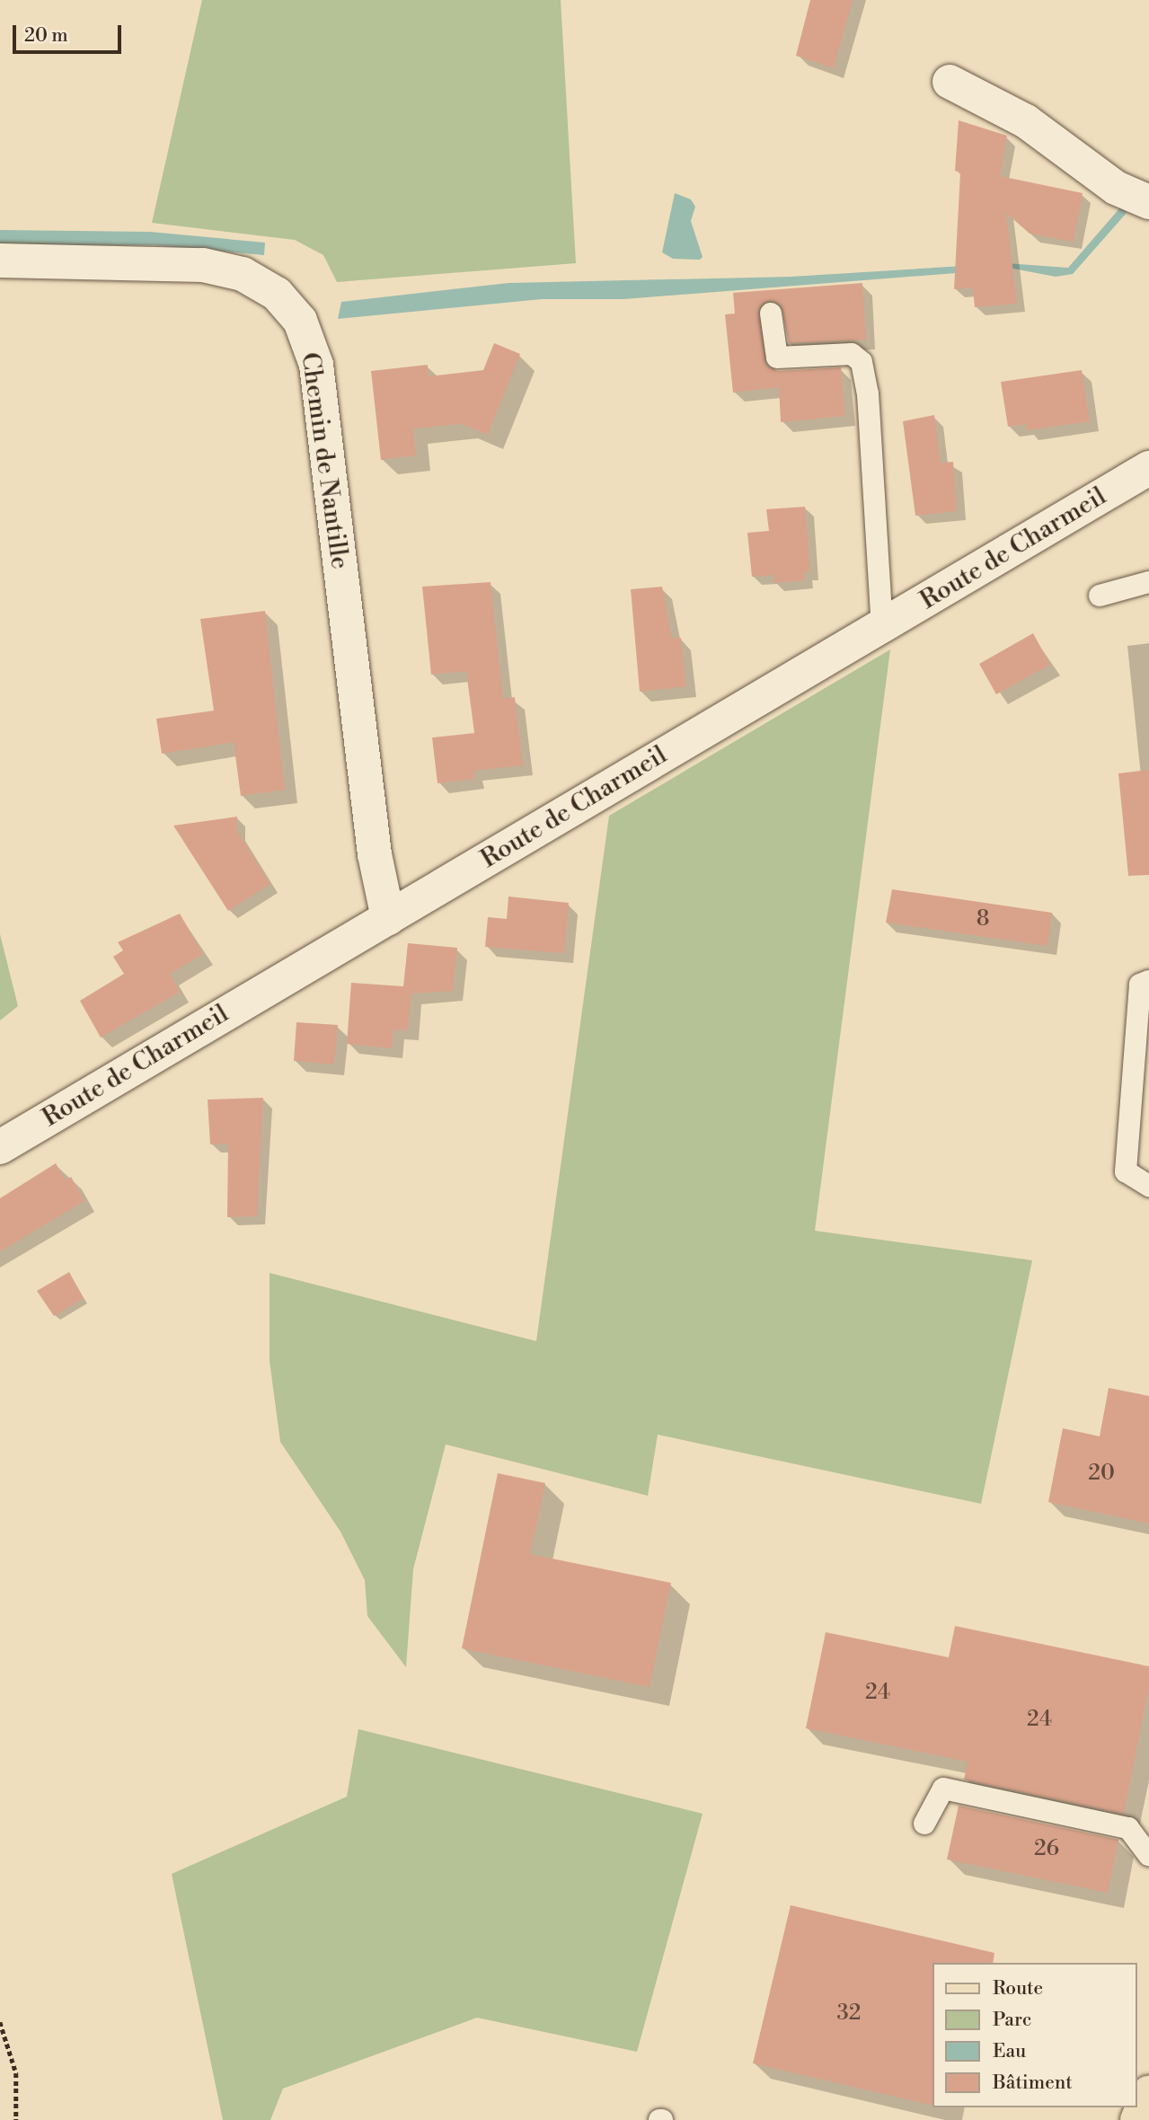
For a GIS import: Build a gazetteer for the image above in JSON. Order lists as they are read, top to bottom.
{
  "streets": {
    "main road": ["Chemin de Nantille", "Route de Charmeil"]
  },
  "crossings": [
    ["Chemin de Nantille", "Route de Charmeil"]
  ],
  "house_numbers": [
    "8",
    "20",
    "24",
    "24",
    "26",
    "32"
  ],
  "legend": [
    "Route",
    "Parc",
    "Eau",
    "Bâtiment"
  ],
  "scale_bar": "20 m"
}
